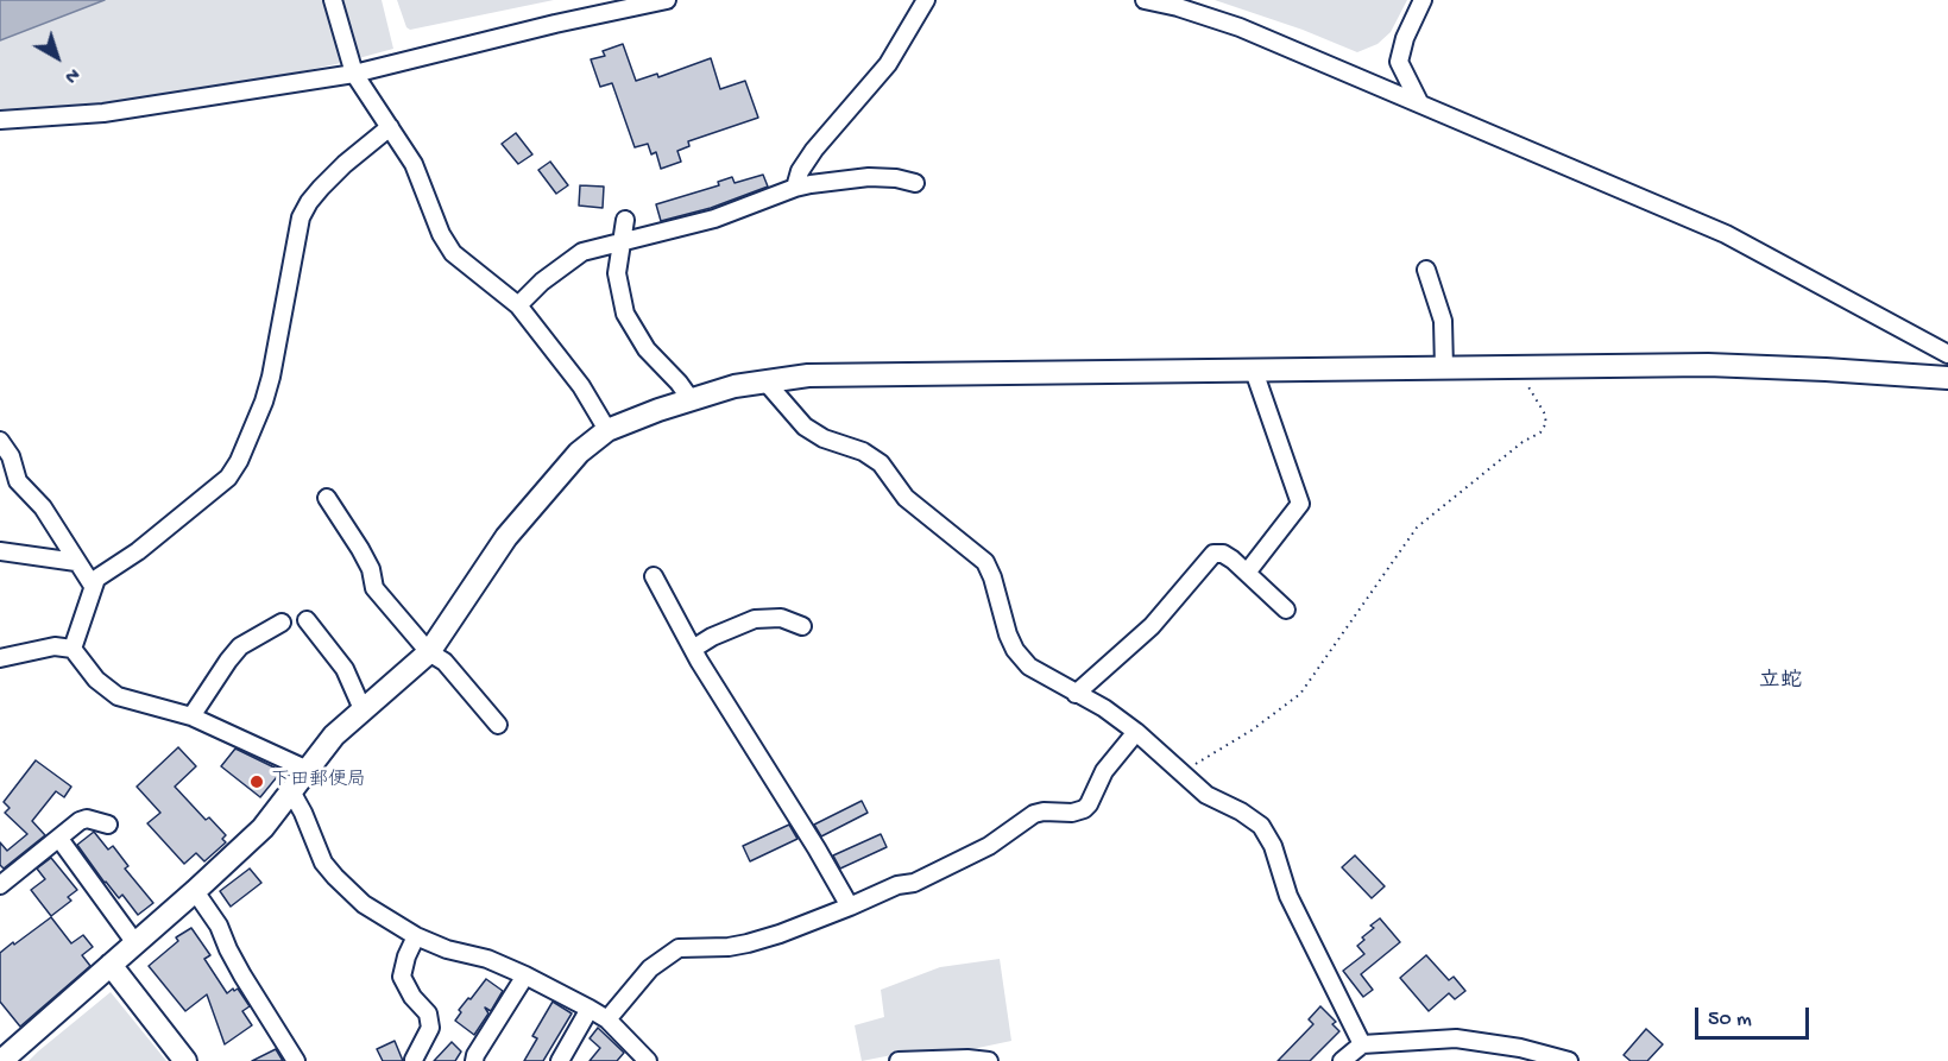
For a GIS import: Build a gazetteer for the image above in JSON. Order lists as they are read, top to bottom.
{
  "districts": ["立蛇"],
  "places": ["下田郵便局"],
  "scale_bar": "50 m",
  "north": "bottom right"
}
